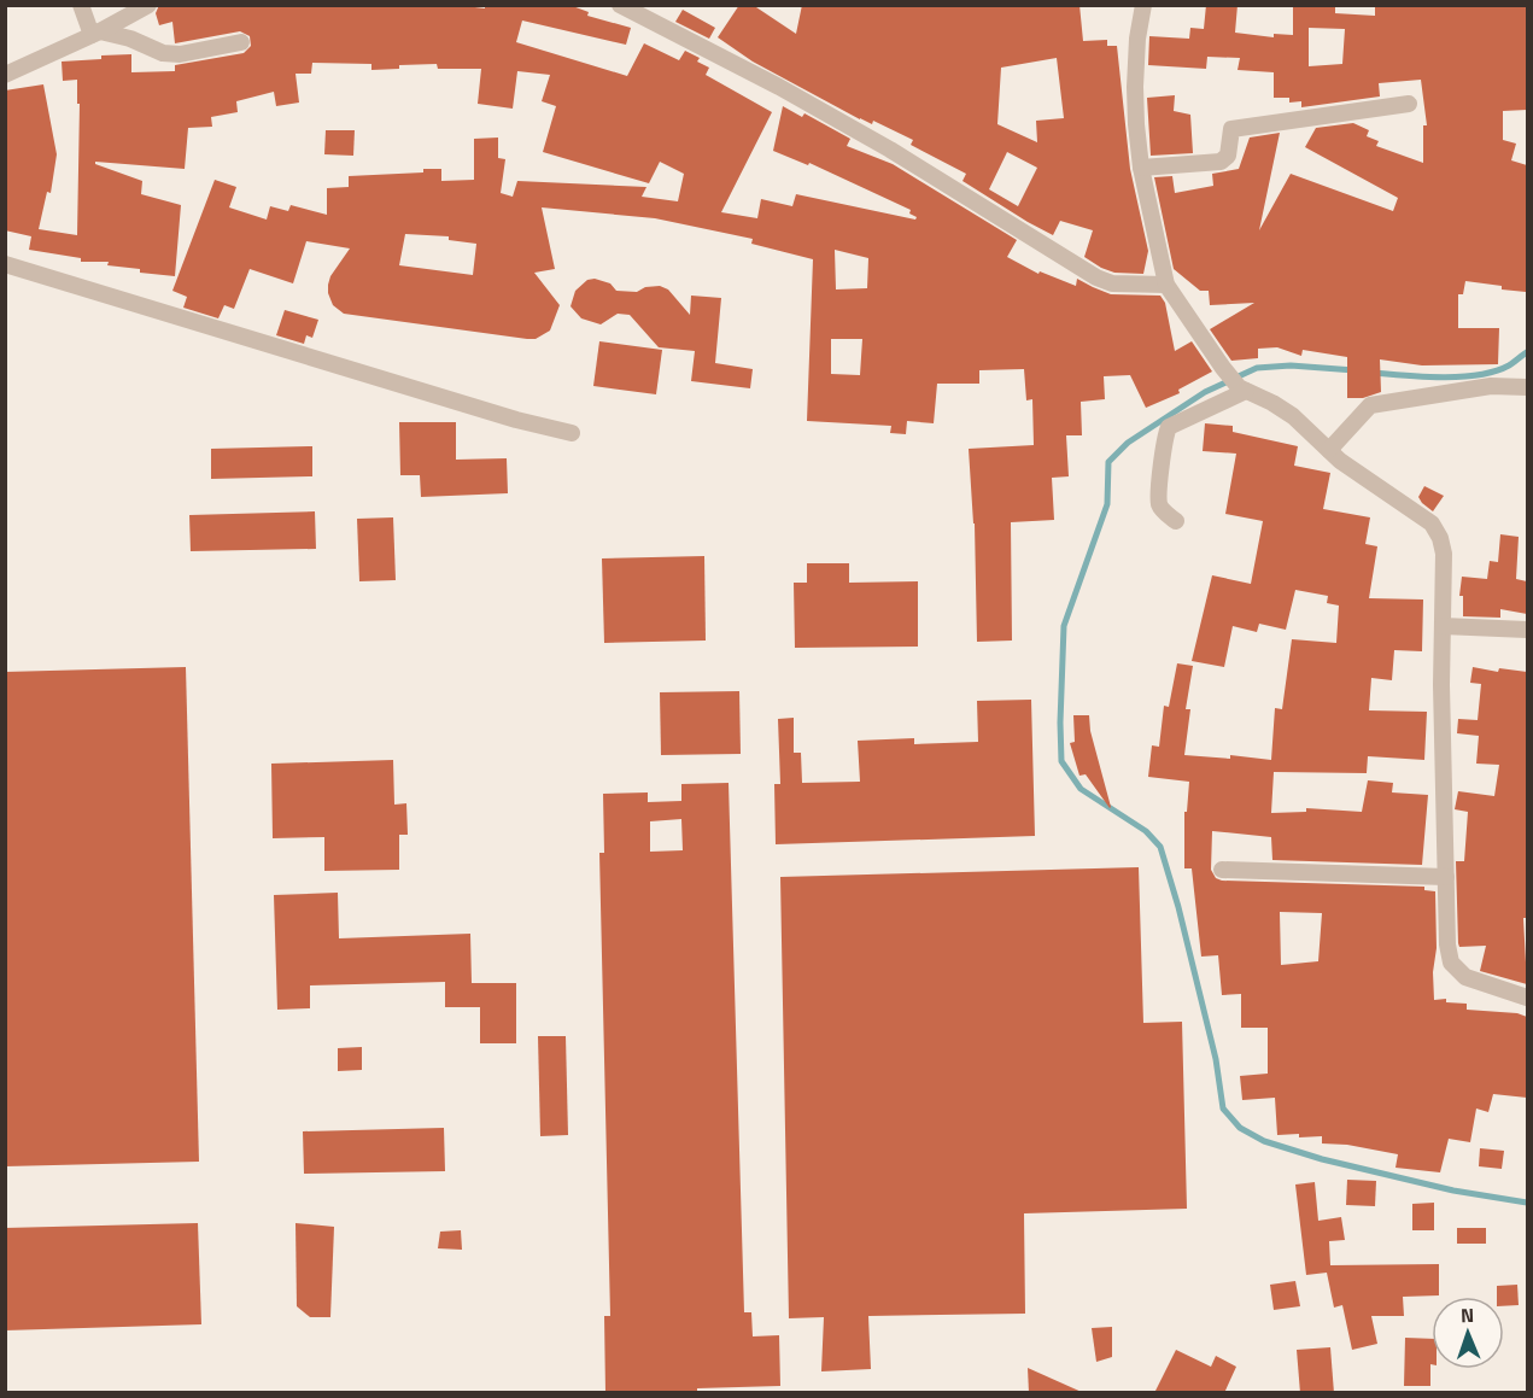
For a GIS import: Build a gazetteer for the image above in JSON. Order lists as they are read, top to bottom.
{
  "north": "top"
}
